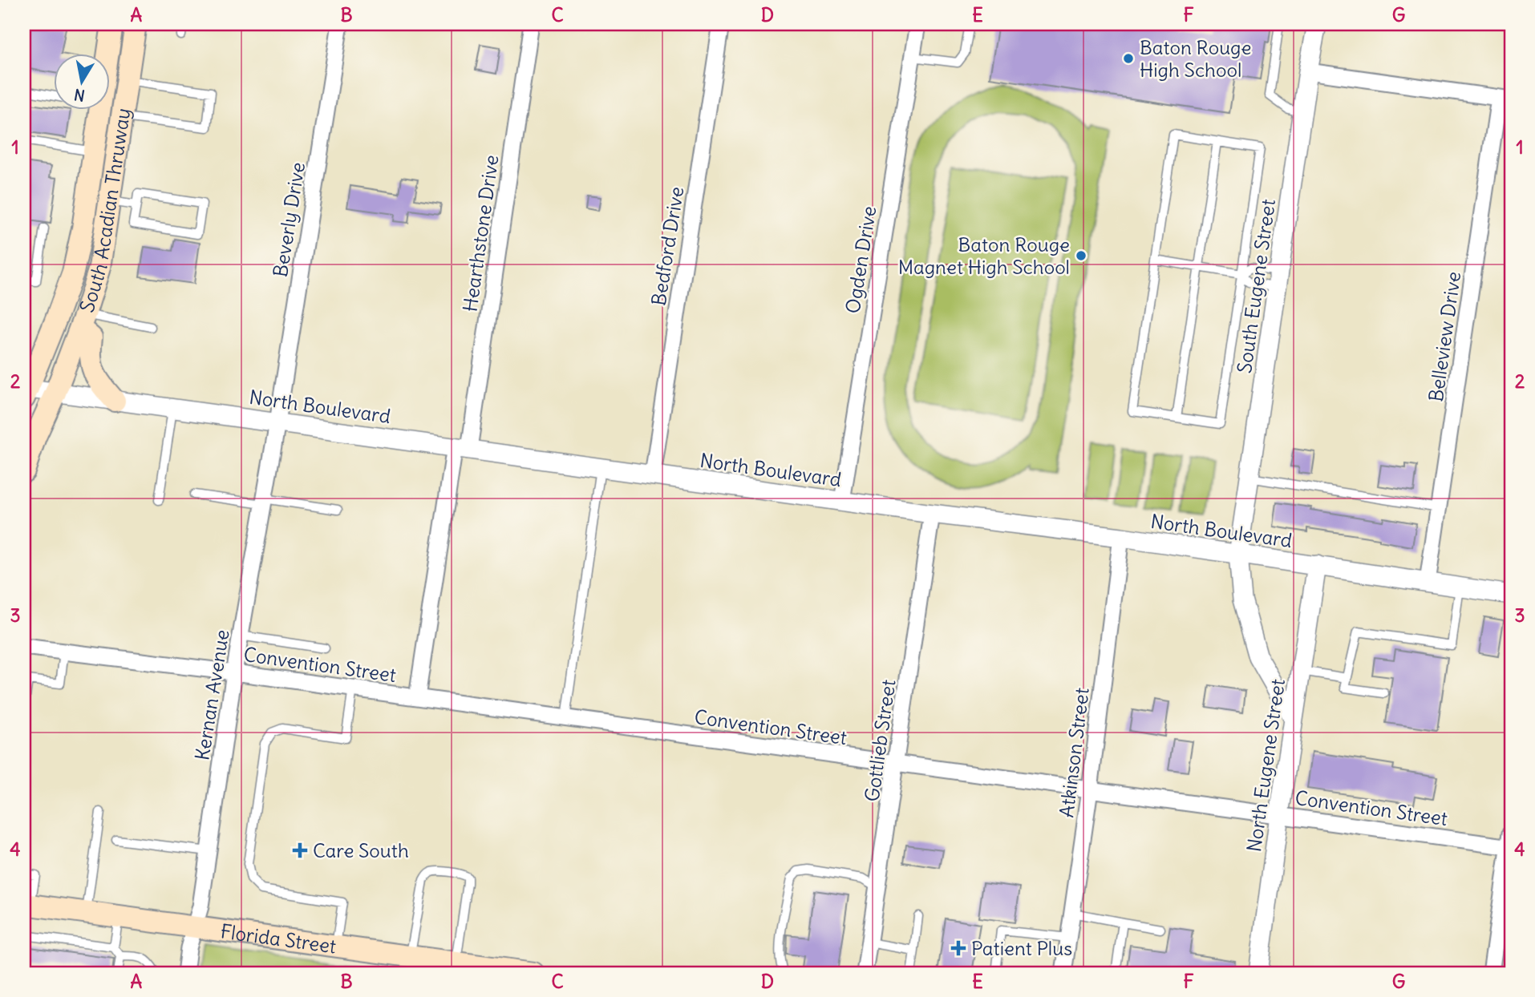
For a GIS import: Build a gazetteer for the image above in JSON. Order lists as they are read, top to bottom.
{
  "streets": {
    "main road": ["South Acadian Thruway", "Florida Street"],
    "street": [
      "Beverly Drive",
      "Hearthstone Drive",
      "Bedford Drive",
      "Ogden Drive",
      "South Eugene Street",
      "Belleview Drive",
      "North Boulevard",
      "Convention Street",
      "Kernan Avenue",
      "Gottlieb Street",
      "Atkinson Street",
      "North Eugene Street"
    ]
  },
  "crossings": [
    ["South Acadian Thruway", "North Boulevard"],
    ["Beverly Drive", "North Boulevard"],
    ["Beverly Drive", "Kernan Avenue"],
    ["Hearthstone Drive", "North Boulevard"],
    ["Hearthstone Drive", "Convention Street"],
    ["Bedford Drive", "North Boulevard"],
    ["Ogden Drive", "North Boulevard"],
    ["South Eugene Street", "North Boulevard"],
    ["South Eugene Street", "North Eugene Street"],
    ["Belleview Drive", "North Boulevard"],
    ["North Boulevard", "Kernan Avenue"],
    ["North Boulevard", "Gottlieb Street"],
    ["North Boulevard", "Atkinson Street"],
    ["North Boulevard", "North Eugene Street"],
    ["Convention Street", "Kernan Avenue"],
    ["Convention Street", "Gottlieb Street"],
    ["Convention Street", "Atkinson Street"],
    ["Convention Street", "North Eugene Street"],
    ["Kernan Avenue", "Florida Street"]
  ],
  "places": {
    "other": ["Baton Rouge High School", "Baton Rouge Magnet High School"],
    "health": ["Care South", "Patient Plus"]
  },
  "north": "bottom",
  "grid": {
    "columns": [
      "A",
      "B",
      "C",
      "D",
      "E",
      "F",
      "G"
    ],
    "rows": [
      "1",
      "2",
      "3",
      "4"
    ]
  }
}
